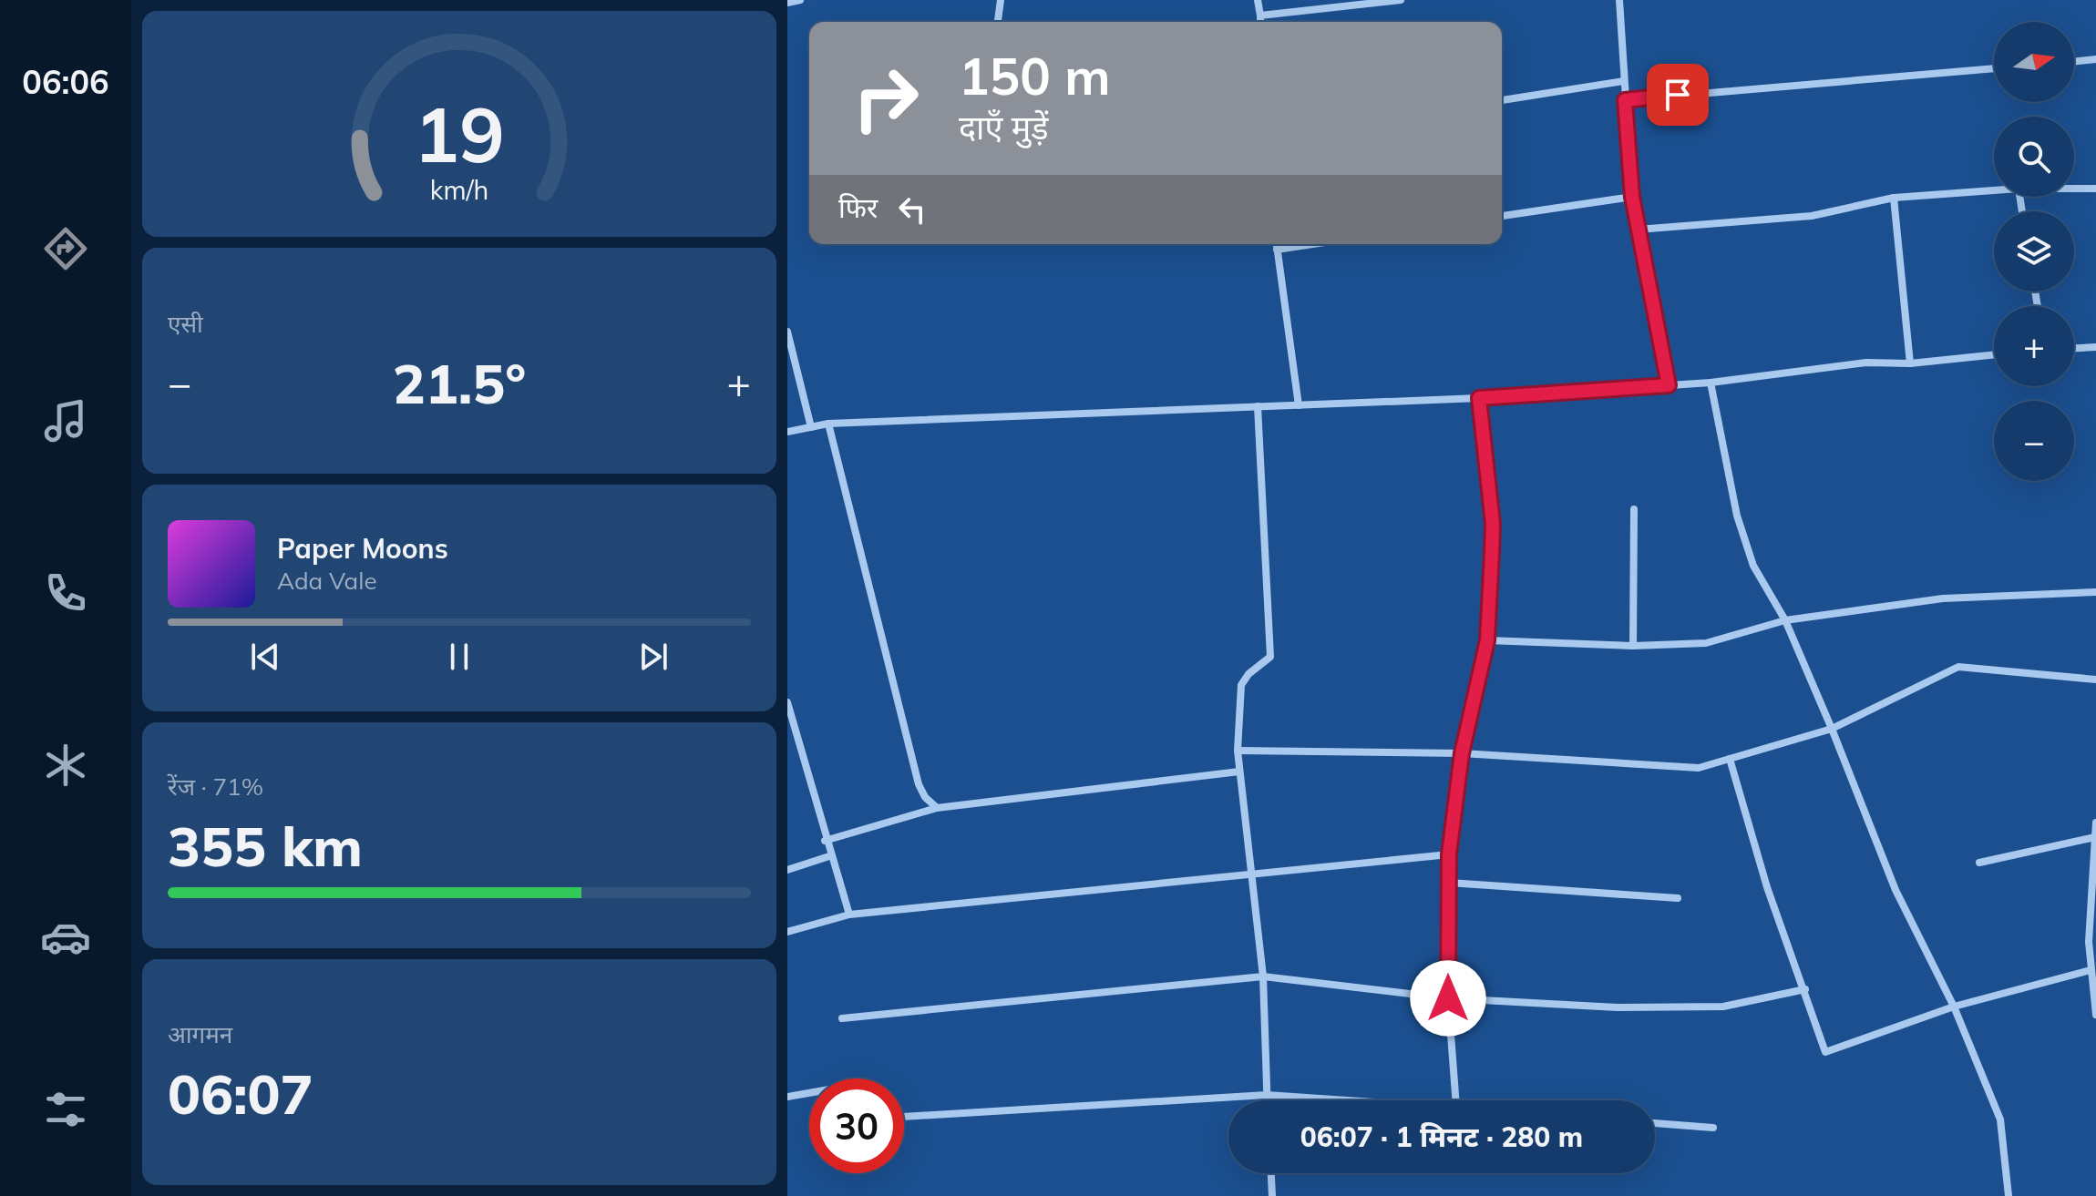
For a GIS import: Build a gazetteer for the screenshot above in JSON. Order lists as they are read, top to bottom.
{
  "north": "right",
  "page": {
    "tabs": "06:06",
    "map_buttons": ["+", "−"],
    "turn": ["150 m", "दाएँ मुड़ें"],
    "then": "फिर",
    "tile": [
      "एसी",
      ["रेंज · 71%", "355 km"],
      ["आगमन", "06:07"]
    ],
    "heat": ["−", "21.5°", "+"],
    "song": ["Paper Moons", "Ada Vale"],
    "limit": "30",
    "trip": "06:07 · 1 मिनट · 280 m",
    "gauge": ["19", "km/h"]
  }
}
